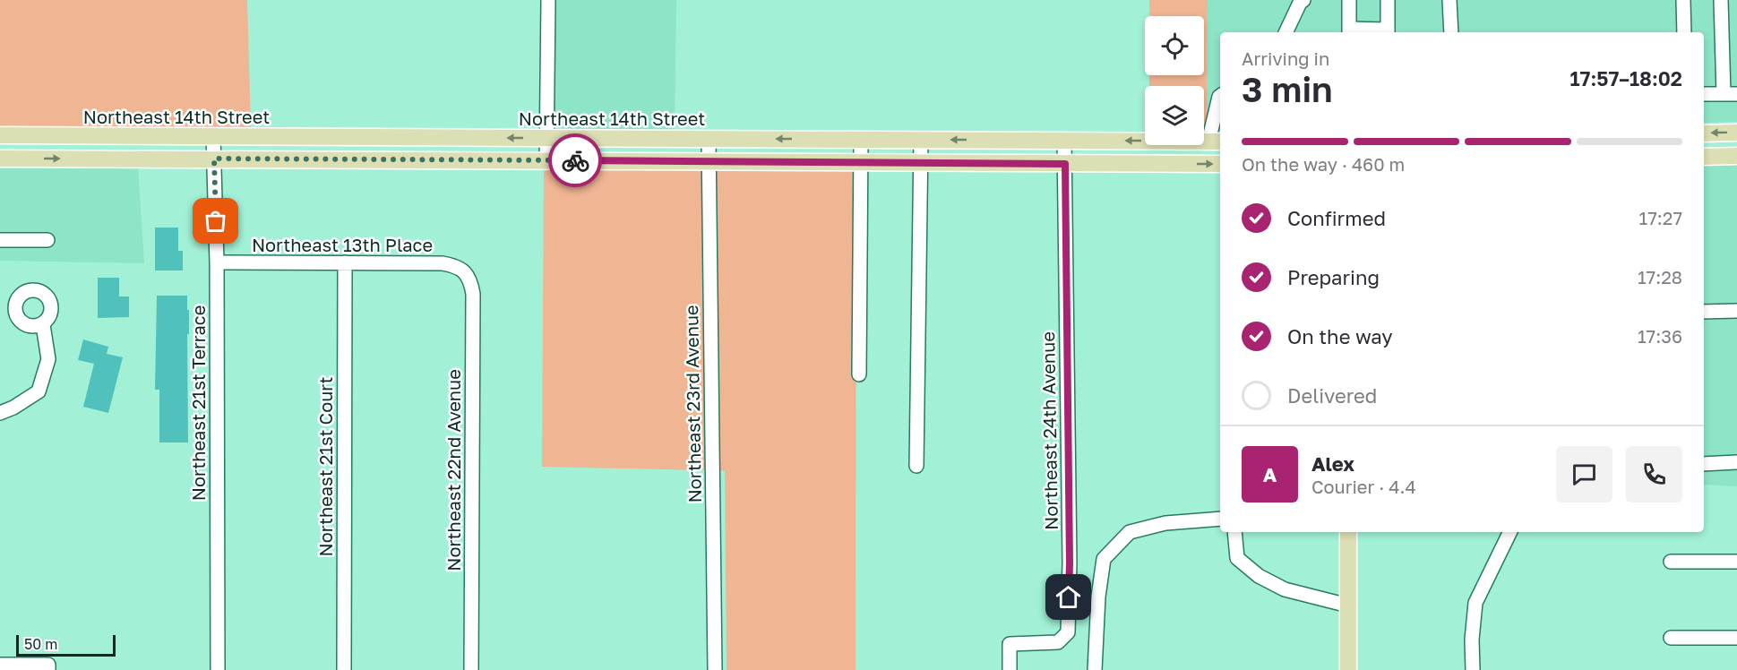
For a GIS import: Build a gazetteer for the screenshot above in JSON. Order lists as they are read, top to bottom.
{
  "streets": {
    "main road": ["Northeast 14th Street"],
    "street": [
      "Northeast 13th Place",
      "Northeast 21st Terrace",
      "Northeast 23rd Avenue",
      "Northeast 24th Avenue",
      "Northeast 21st Court",
      "Northeast 22nd Avenue"
    ]
  },
  "crossings": [
    ["Northeast 14th Street", "Northeast 21st Terrace"],
    ["Northeast 14th Street", "Northeast 23rd Avenue"],
    ["Northeast 14th Street", "Northeast 24th Avenue"],
    ["Northeast 13th Place", "Northeast 21st Terrace"],
    ["Northeast 13th Place", "Northeast 21st Court"],
    ["Northeast 13th Place", "Northeast 22nd Avenue"]
  ],
  "scale_bar": "50 m",
  "page": {
    "heading": ["3 min", "Arriving in", "17:57–18:02"],
    "panel": ["Alex", "Courier · 4.4"],
    "bar": "On the way · 460 m",
    "list": [
      ["Confirmed", "17:27"],
      ["Preparing", "17:28"],
      ["On the way", "17:36"],
      "Delivered"
    ],
    "round": "A",
    "scale": "50 m"
  }
}
